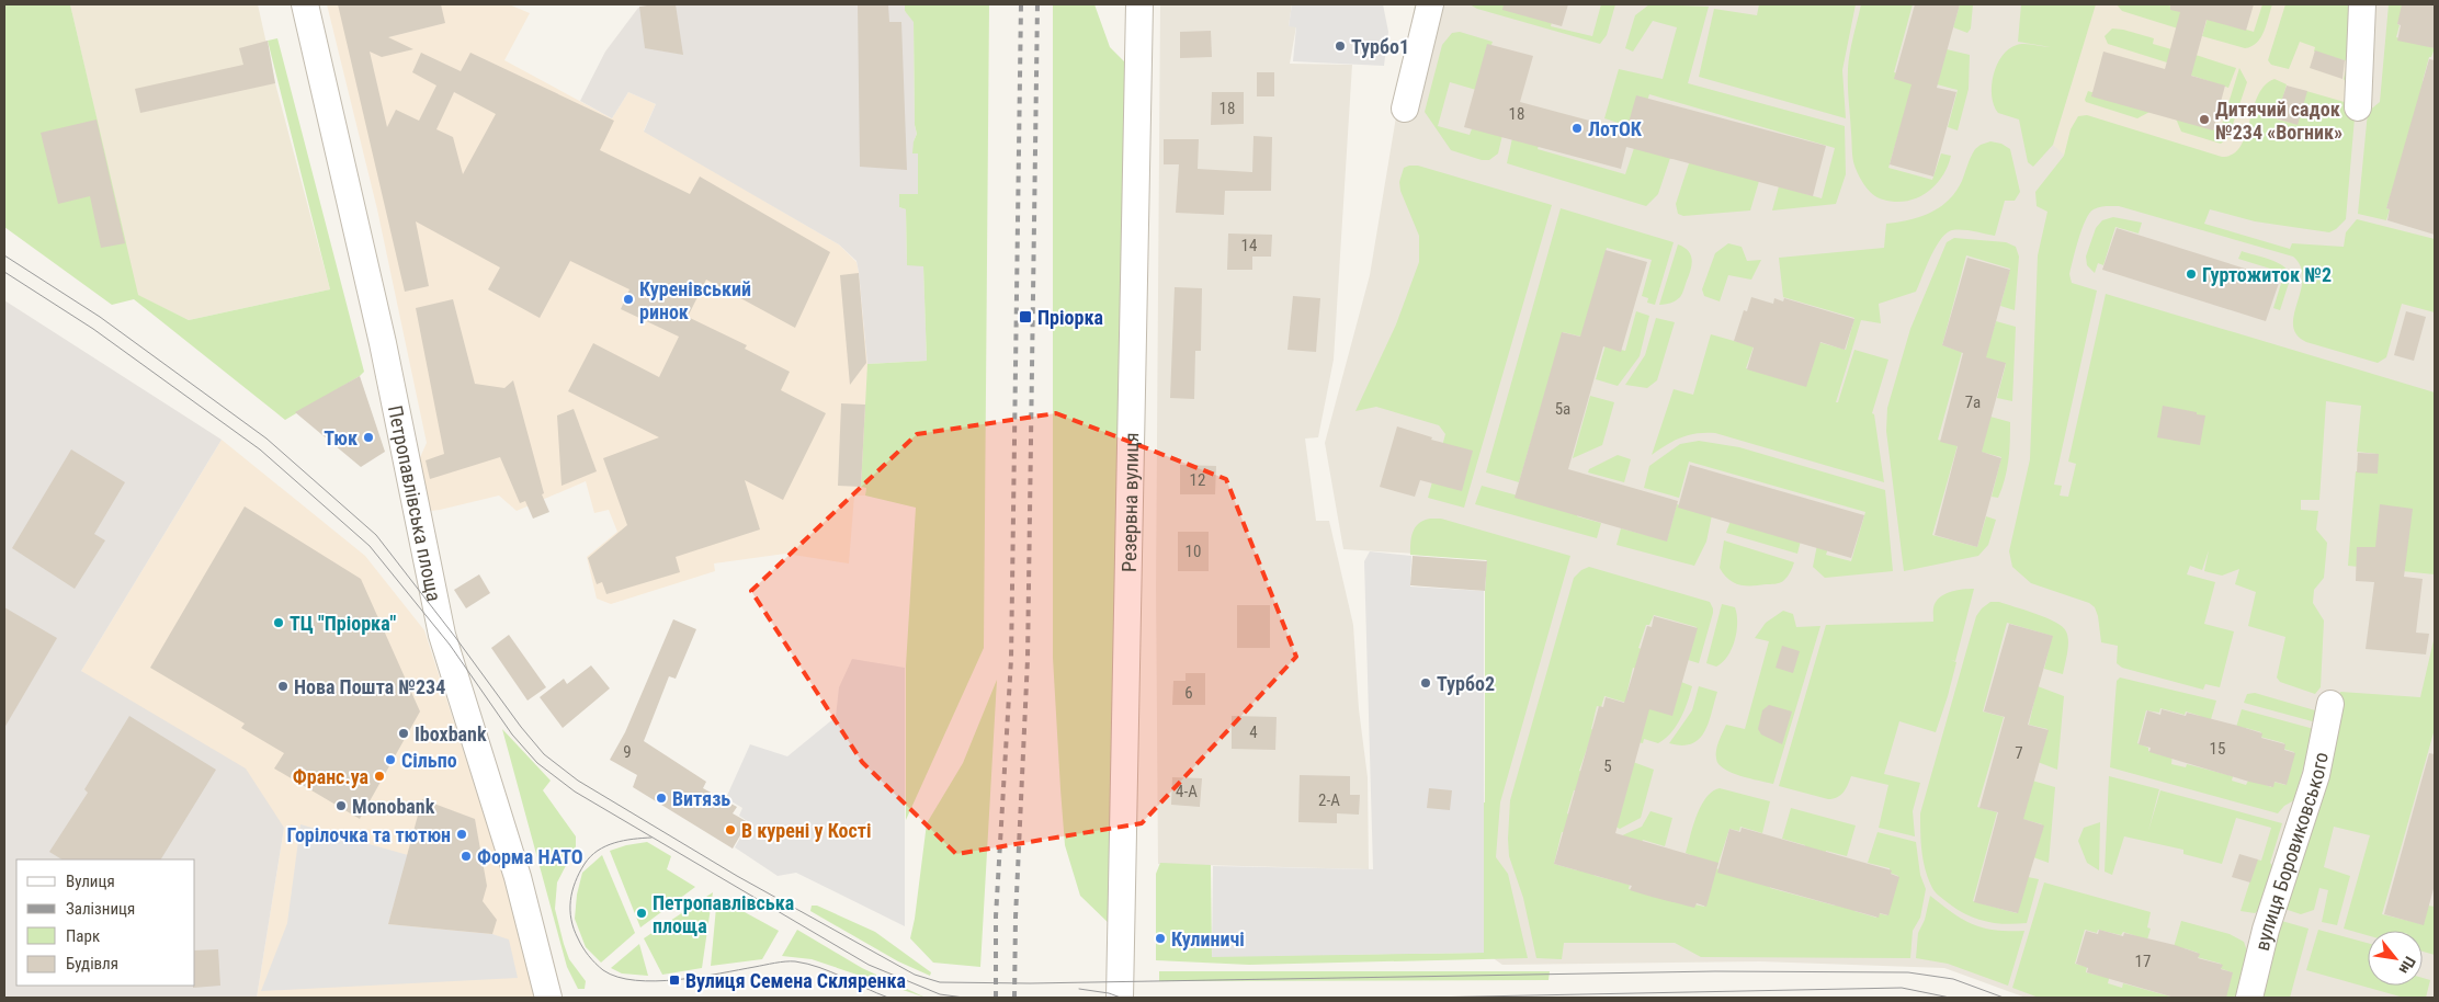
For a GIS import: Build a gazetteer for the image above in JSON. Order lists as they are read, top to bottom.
{
  "streets": {
    "street": ["Резервна вулиця", "Петропавлівська площа", "вулиця Боровиковського"]
  },
  "places": {
    "other": [
      "Турбо1",
      "Дитячий садок №234 «Вогник»",
      "ЛотОК",
      "Гуртожиток №2",
      "Куренівський ринок",
      "Тюк",
      "ТЦ \"Пріорка\"",
      "Турбо2",
      "Нова Пошта №234",
      "Iboxbank",
      "Сільпо",
      "Франс.уа",
      "Витязь",
      "Monobank",
      "В курені у Кості",
      "Горілочка та тютюн",
      "Форма НАТО",
      "Петропавлівська площа",
      "Кулиничі"
    ],
    "transit": ["Пріорка", "Вулиця Семена Скляренка"]
  },
  "house_numbers": [
    "18",
    "18",
    "14",
    "7а",
    "5а",
    "12",
    "10",
    "6",
    "4",
    "15",
    "9",
    "7",
    "5",
    "4-А",
    "2-А",
    "17"
  ],
  "legend": [
    "Вулиця",
    "Залізниця",
    "Парк",
    "Будівля"
  ],
  "north": "bottom right"
}
